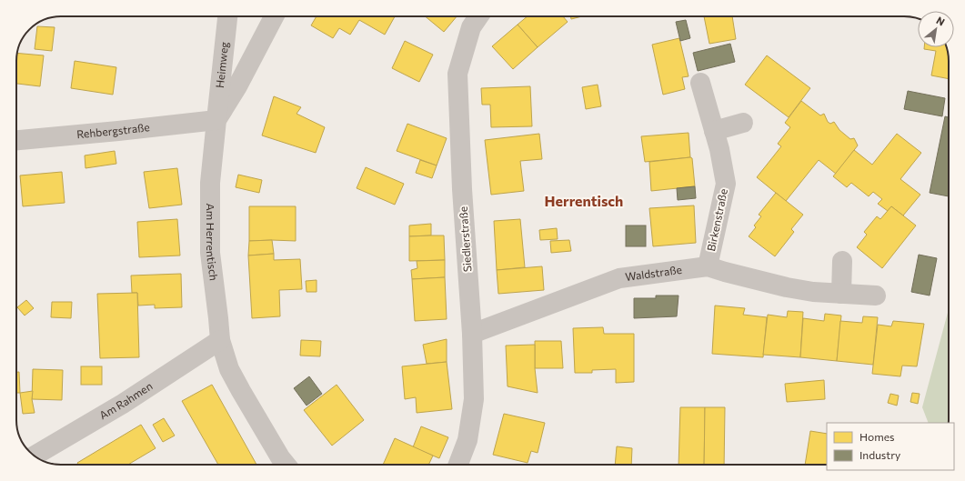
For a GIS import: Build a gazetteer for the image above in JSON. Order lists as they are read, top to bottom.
{
  "streets": {
    "street": [
      "Heimweg",
      "Rehbergstraße",
      "Birkenstraße",
      "Siedlerstraße",
      "Am Herrentisch",
      "Waldstraße",
      "Am Rahmen"
    ]
  },
  "crossings": [
    ["Heimweg", "Rehbergstraße"],
    ["Heimweg", "Am Herrentisch"],
    ["Rehbergstraße", "Am Herrentisch"],
    ["Birkenstraße", "Waldstraße"],
    ["Siedlerstraße", "Waldstraße"],
    ["Am Herrentisch", "Am Rahmen"]
  ],
  "districts": ["Herrentisch"],
  "legend": ["Homes", "Industry"],
  "north": "top right"
}
